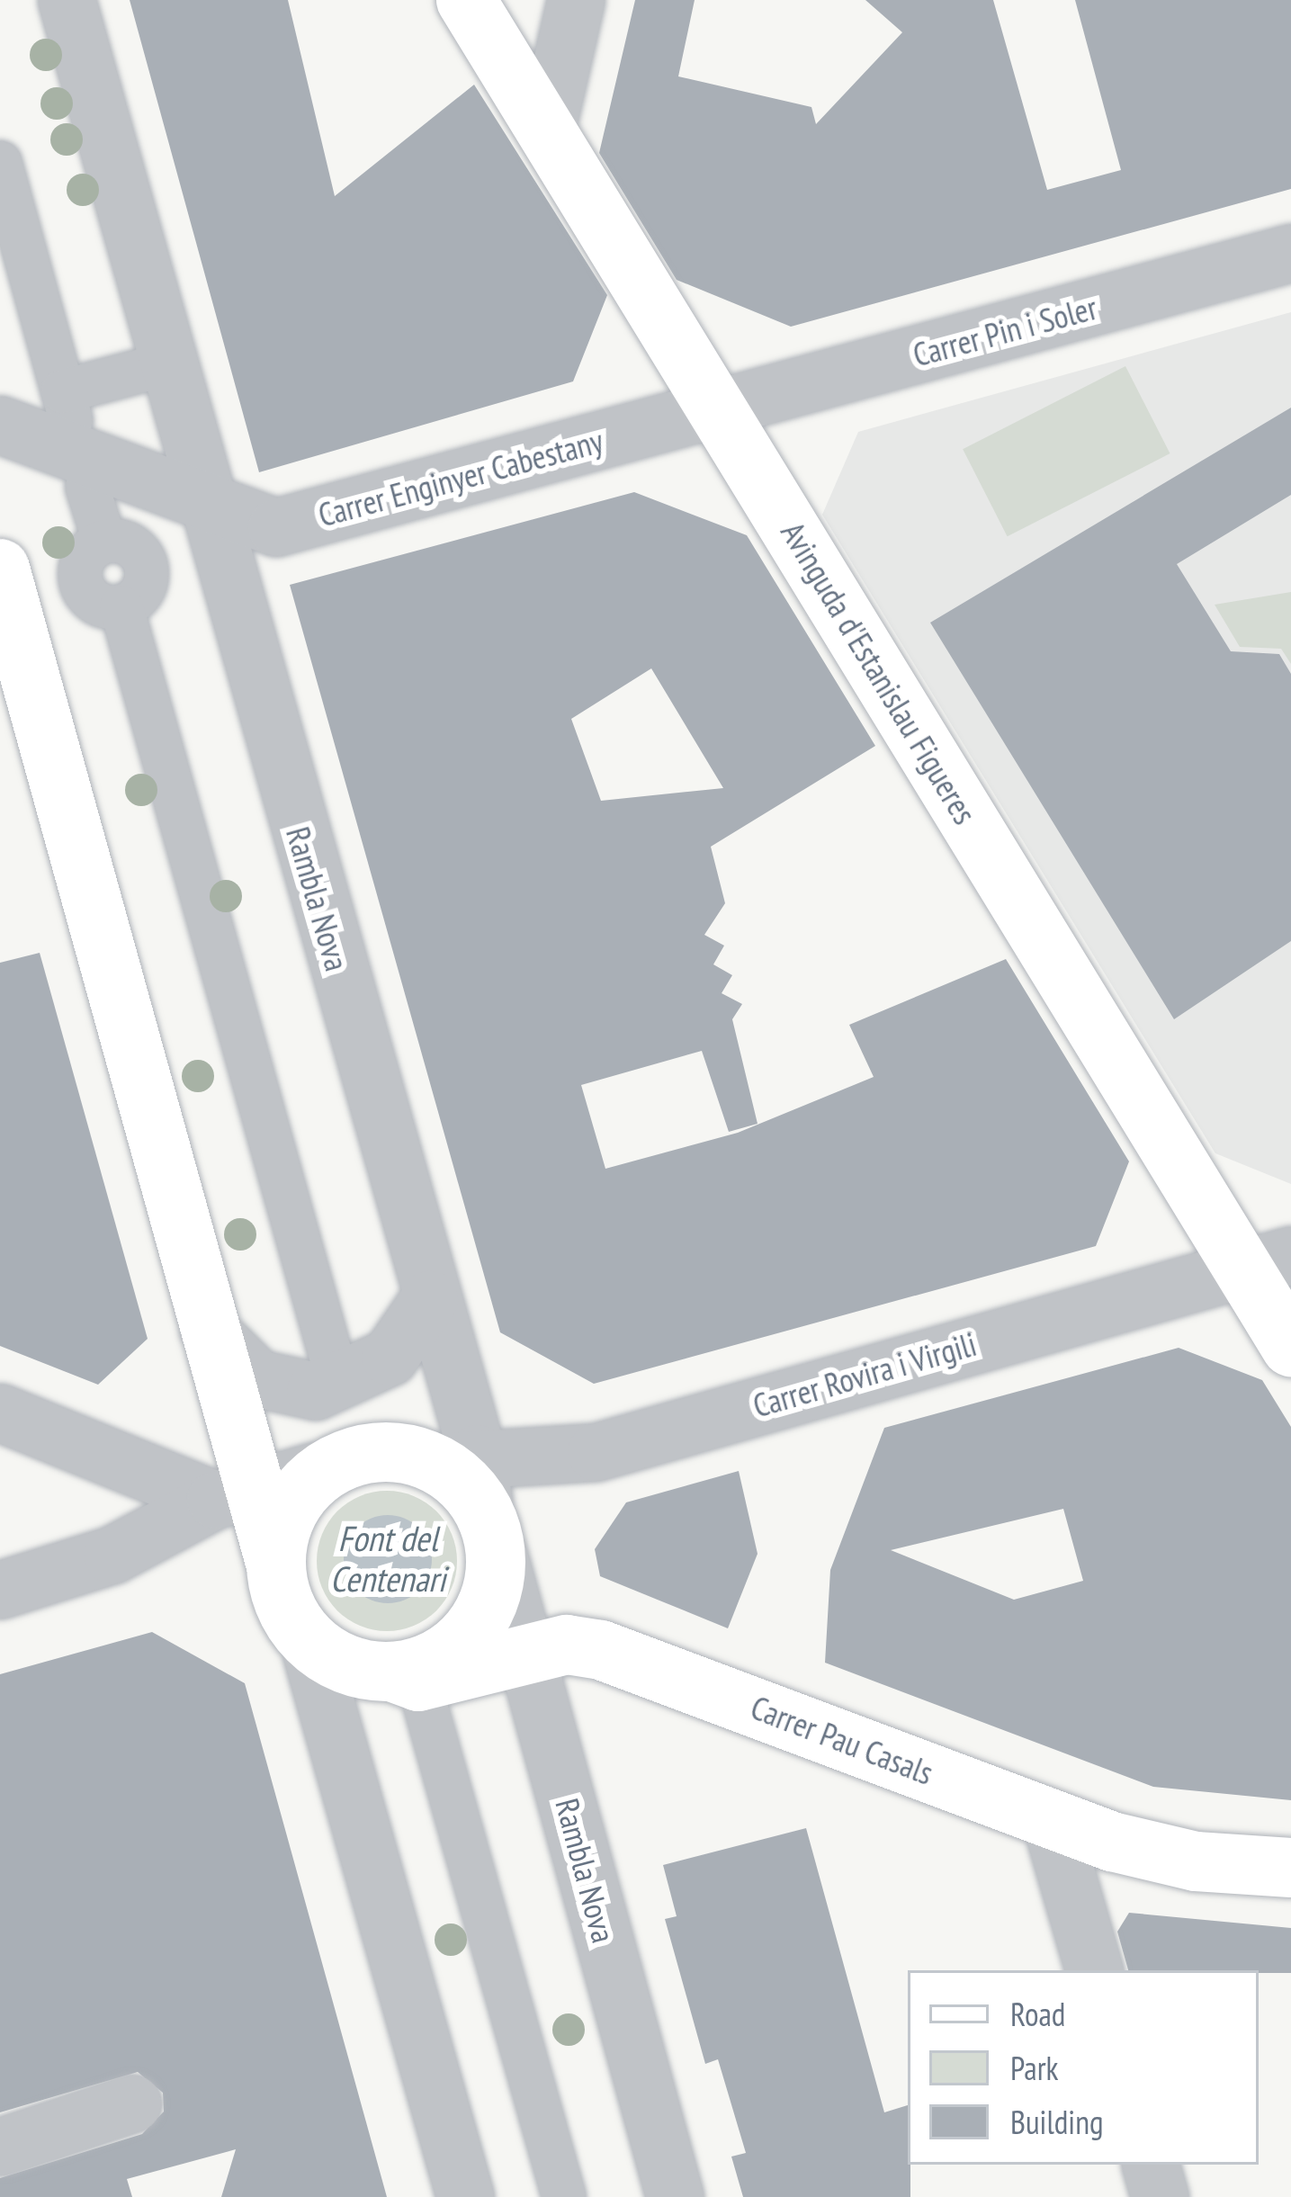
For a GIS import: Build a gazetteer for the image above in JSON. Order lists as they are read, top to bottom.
{
  "streets": {
    "main road": ["Avinguda d'Estanislau Figueres", "Carrer Pau Casals"],
    "street": [
      "Carrer Pin i Soler",
      "Carrer Enginyer Cabestany",
      "Rambla Nova",
      "Carrer Rovira i Virgili"
    ]
  },
  "crossings": [
    ["Carrer Pin i Soler", "Carrer Enginyer Cabestany"],
    ["Carrer Pin i Soler", "Avinguda d'Estanislau Figueres"],
    ["Carrer Enginyer Cabestany", "Avinguda d'Estanislau Figueres"],
    ["Carrer Enginyer Cabestany", "Rambla Nova"],
    ["Avinguda d'Estanislau Figueres", "Carrer Rovira i Virgili"],
    ["Rambla Nova", "Carrer Rovira i Virgili"],
    ["Rambla Nova", "Carrer Pau Casals"]
  ],
  "water": ["Font del Centenari"],
  "legend": ["Road", "Park", "Building"]
}
